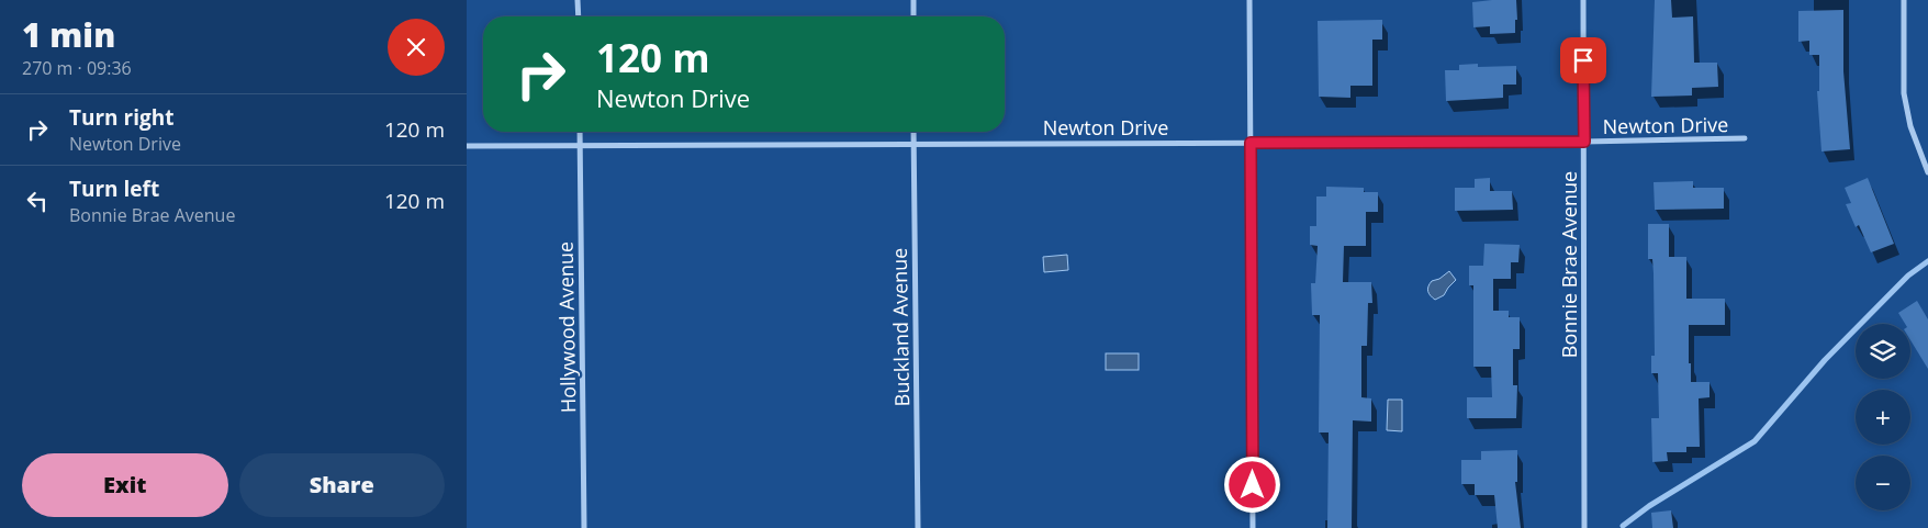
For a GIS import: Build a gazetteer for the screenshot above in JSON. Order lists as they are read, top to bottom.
{
  "streets": {
    "street": [
      "Newton Drive",
      "Bonnie Brae Avenue",
      "Hollywood Avenue",
      "Buckland Avenue"
    ]
  },
  "crossings": [
    ["Newton Drive", "Bonnie Brae Avenue"],
    ["Newton Drive", "Hollywood Avenue"],
    ["Newton Drive", "Buckland Avenue"]
  ],
  "page": {
    "heading": ["1 min", "270 m · 09:36"],
    "turn": ["120 m", "Newton Drive"],
    "list": [
      {
        "name": "Turn right",
        "note": "Newton Drive",
        "value": "120 m"
      },
      {
        "name": "Turn left",
        "note": "Bonnie Brae Avenue",
        "value": "120 m"
      }
    ],
    "map_buttons": ["+", "−"],
    "buttons": ["Exit", "Share"]
  }
}
